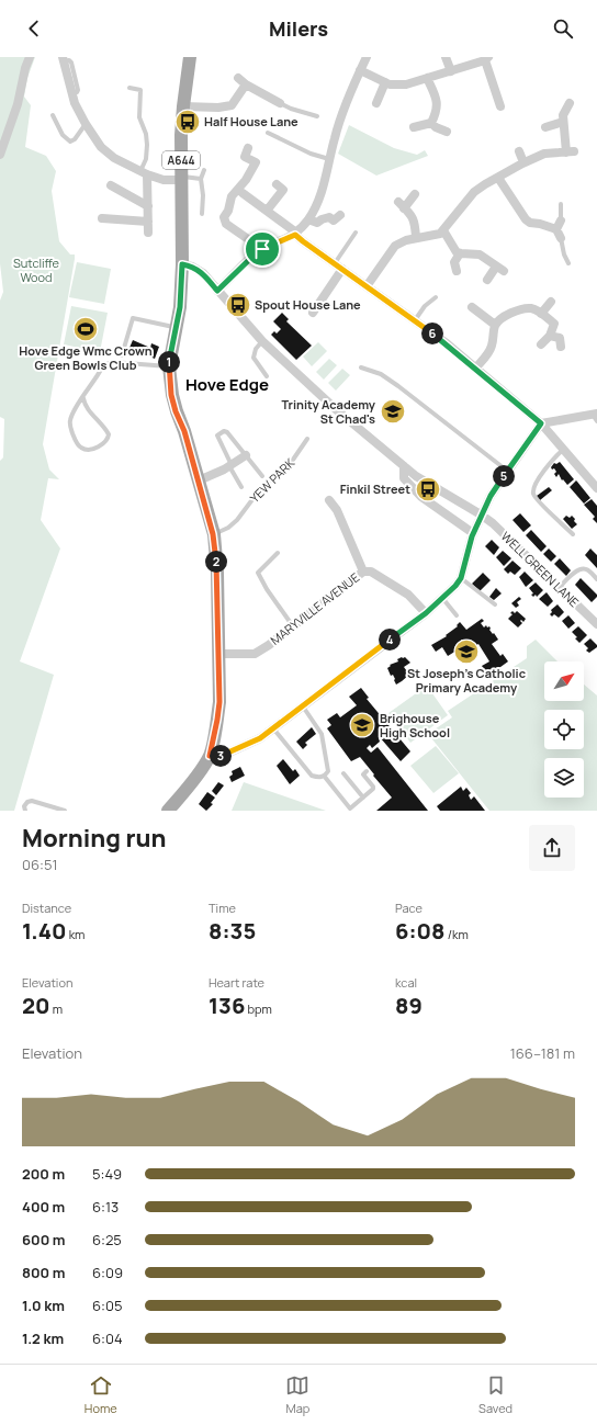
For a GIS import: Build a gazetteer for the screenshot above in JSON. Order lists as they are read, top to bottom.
{
  "streets": {
    "main road": ["A644"],
    "street": ["WELL GREEN LANE", "MARYVILLE AVENUE"],
    "lane": ["YEW PARK"]
  },
  "crossings": [
    ["A644", "YEW PARK"],
    ["A644", "WELL GREEN LANE"],
    ["A644", "MARYVILLE AVENUE"]
  ],
  "districts": ["Hove Edge"],
  "parks": ["Sutcliffe Wood"],
  "places": {
    "bus stop": ["Half House Lane", "Spout House Lane", "Finkil Street"],
    "sports": ["Hove Edge Wmc Crown Green Bowls Club"],
    "school or university": ["Trinity Academy St Chad's", "St Joseph's Catholic Primary Academy", "Brighouse High School"]
  },
  "north": "top right",
  "page": {
    "header": "Milers",
    "pins": [
      "6",
      "1",
      "5",
      "2",
      "4",
      "3"
    ],
    "heading": ["Morning run", "06:51"],
    "stats": [
      ["Distance", "1.40 km"],
      ["Time", "8:35"],
      ["Pace", "6:08 /km"],
      ["Elevation", "20 m"],
      ["Heart rate", "136 bpm"],
      ["kcal", "89"]
    ],
    "chart": ["Elevation", "166–181 m"],
    "list": [
      {
        "name": "200 m",
        "note": "5:49"
      },
      {
        "name": "400 m",
        "note": "6:13"
      },
      {
        "name": "600 m",
        "note": "6:25"
      },
      {
        "name": "800 m",
        "note": "6:09"
      },
      {
        "name": "1.0 km",
        "note": "6:05"
      },
      {
        "name": "1.2 km",
        "note": "6:04"
      }
    ],
    "tabs": ["Home", "Map", "Saved"]
  }
}
